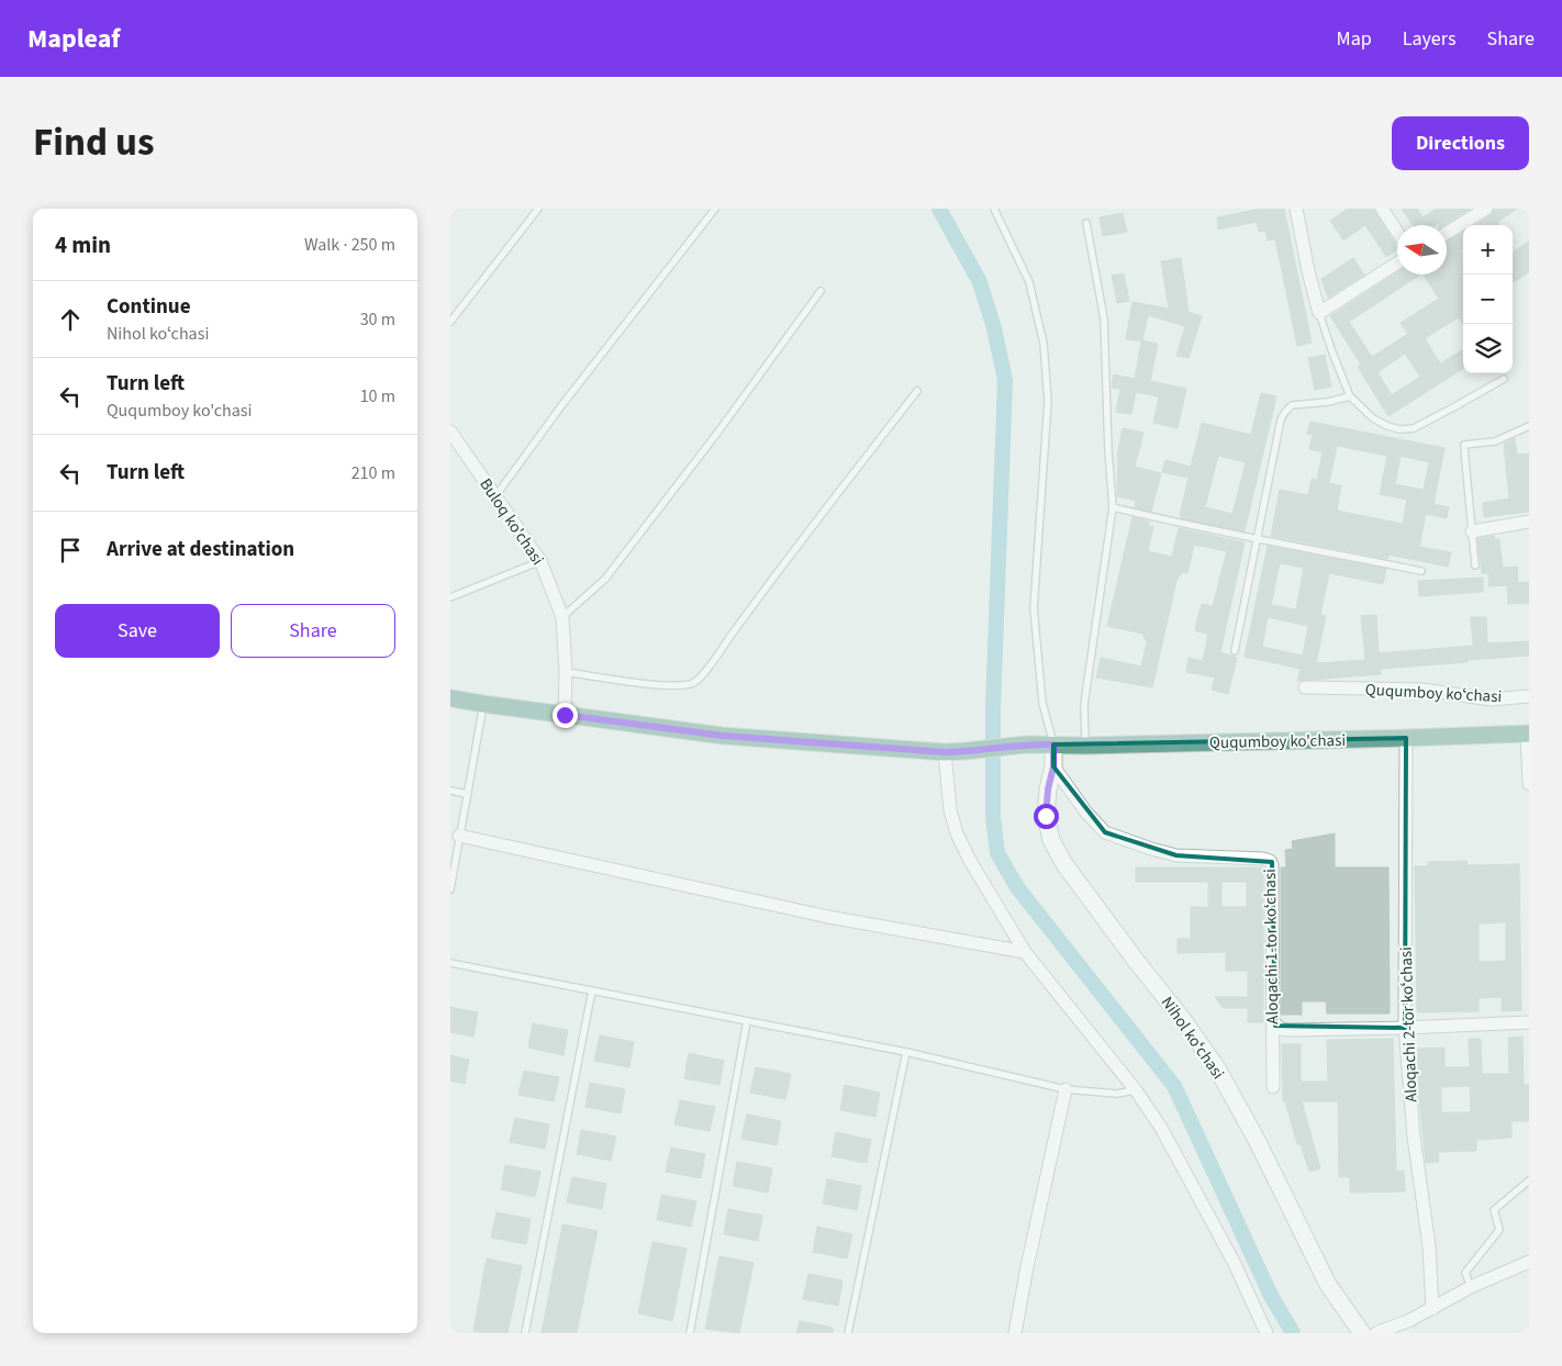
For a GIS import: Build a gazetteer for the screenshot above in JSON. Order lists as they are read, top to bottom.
{
  "streets": {
    "main road": ["Ququmboy ko'chasi", "Nihol koʻchasi"],
    "street": [
      "Buloq ko'chasi",
      "Ququmboy koʻchasi",
      "Aloqachi 1-tor koʻchasi",
      "Aloqachi 2-tor koʻchasi"
    ]
  },
  "crossings": [
    ["Buloq ko'chasi", "Ququmboy ko'chasi"],
    ["Ququmboy ko'chasi", "Aloqachi 2-tor koʻchasi"],
    ["Ququmboy ko'chasi", "Nihol koʻchasi"],
    ["Aloqachi 1-tor koʻchasi", "Nihol koʻchasi"]
  ],
  "north": "left",
  "page": {
    "header": "Mapleaf",
    "nav": ["Map", "Layers", "Share"],
    "title": "Find us",
    "buttons": [
      "Directions",
      ["Save", "Share"]
    ],
    "heading": ["4 min", "Walk · 250 m"],
    "map_buttons": ["+", "−"],
    "list": [
      ["Continue", "Nihol koʻchasi", "30 m"],
      ["Turn left", "Ququmboy ko'chasi", "10 m"],
      ["Turn left", "210 m"],
      "Arrive at destination"
    ]
  }
}
